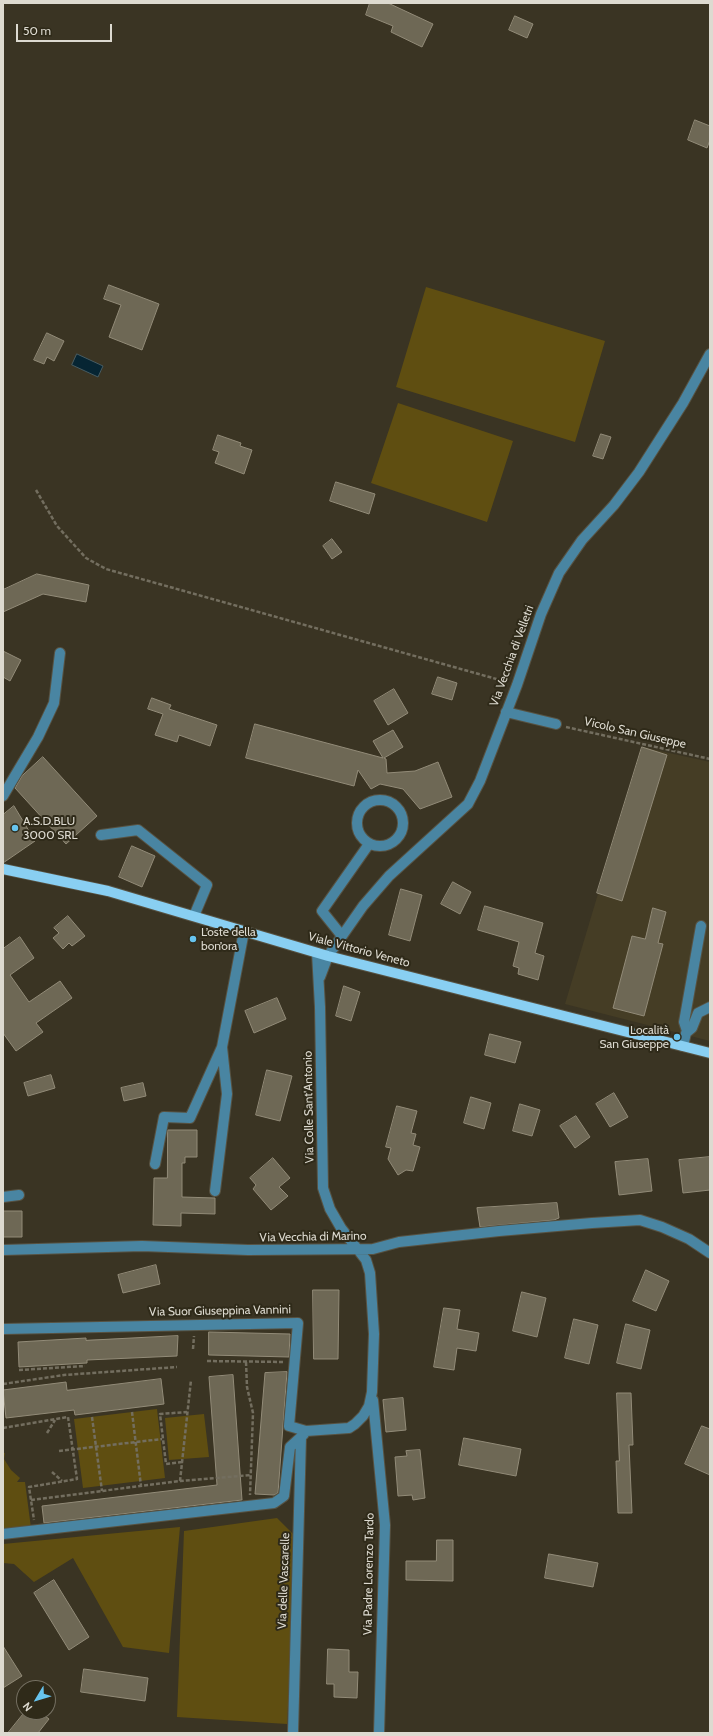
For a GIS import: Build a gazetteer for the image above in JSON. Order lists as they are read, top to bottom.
{
  "streets": {
    "main road": ["Viale Vittorio Veneto"],
    "street": [
      "Via Vecchia di Velletri",
      "Via Colle Sant'Antonio",
      "Via Vecchia di Marino",
      "Via Suor Giuseppina Vannini",
      "Via Padre Lorenzo Tardo",
      "Via delle Vascarelle"
    ],
    "path": ["Vicolo San Giuseppe"]
  },
  "crossings": [
    ["Via Vecchia di Velletri", "Viale Vittorio Veneto"],
    ["Via Vecchia di Velletri", "Via Colle Sant'Antonio"],
    ["Viale Vittorio Veneto", "Via Colle Sant'Antonio"],
    ["Via Colle Sant'Antonio", "Via Vecchia di Marino"],
    ["Via Colle Sant'Antonio", "Via Suor Giuseppina Vannini"],
    ["Via Vecchia di Marino", "Via Suor Giuseppina Vannini"],
    ["Via Suor Giuseppina Vannini", "Via Padre Lorenzo Tardo"],
    ["Via Suor Giuseppina Vannini", "Via delle Vascarelle"]
  ],
  "places": ["A.S.D.BLU 3000 SRL", "L’oste della bon’ora", "Località San Giuseppe"],
  "scale_bar": "50 m",
  "north": "bottom left"
}
